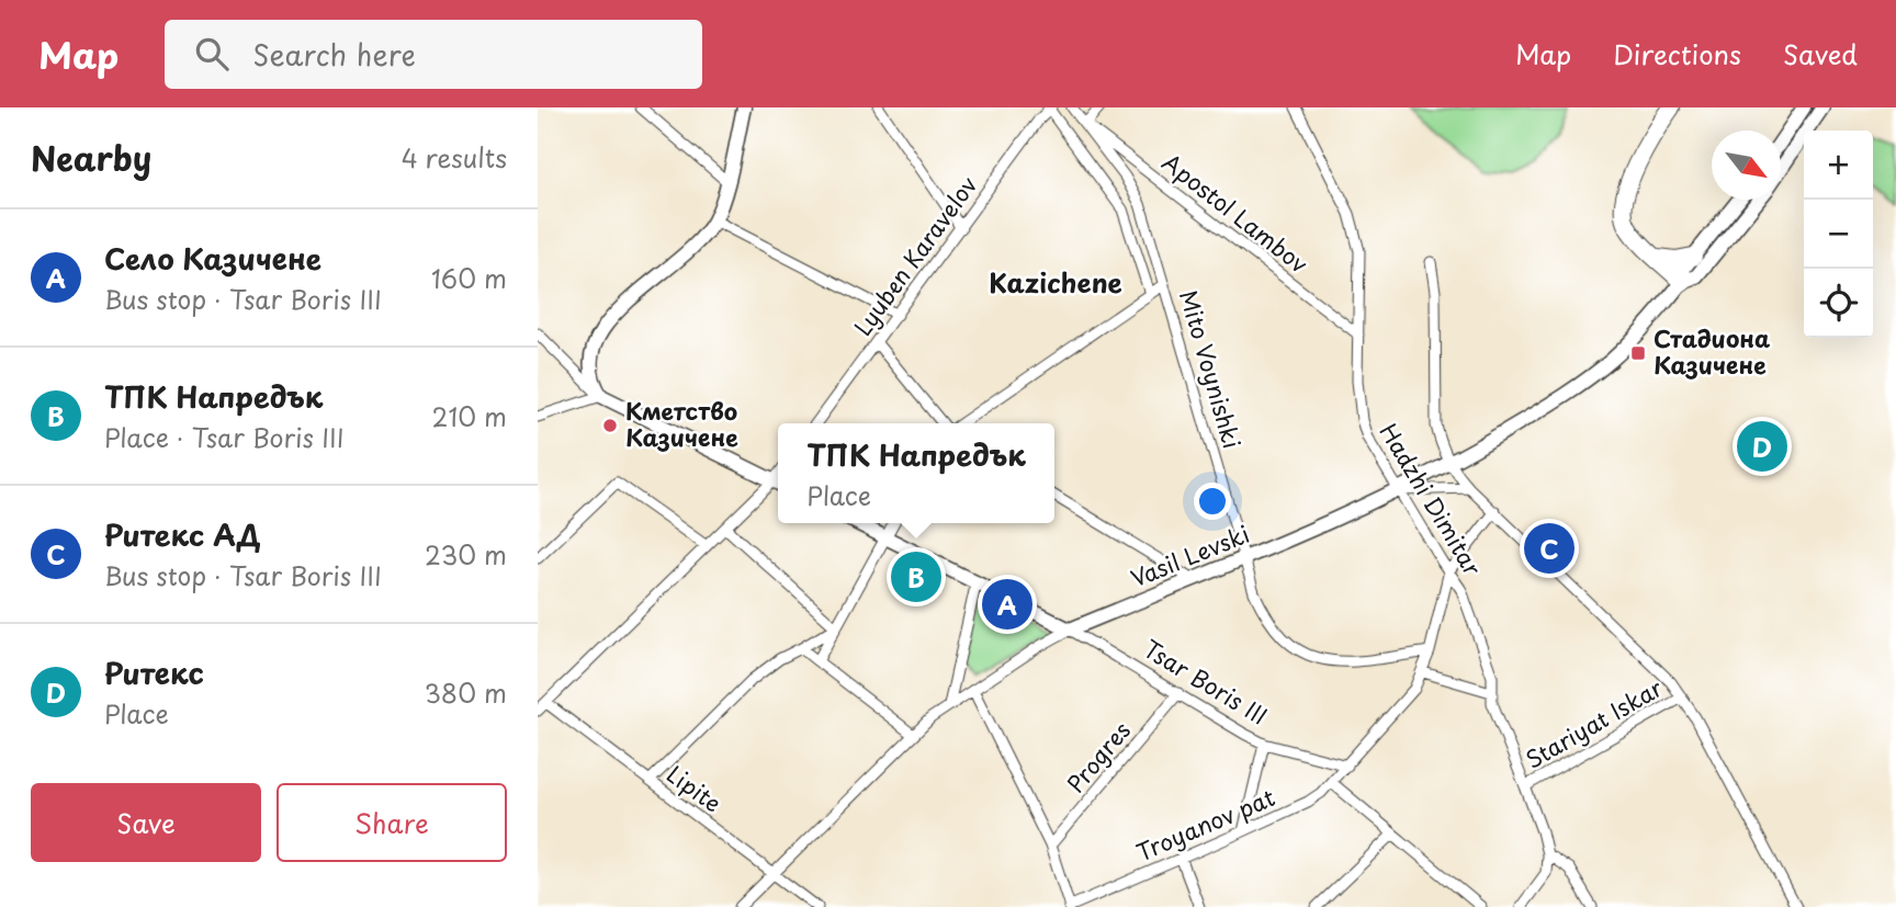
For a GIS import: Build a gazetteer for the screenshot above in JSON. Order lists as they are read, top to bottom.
{
  "streets": {
    "street": [
      "Apostol Lambov",
      "Lyuben Karavelov",
      "Mito Voynishki",
      "Hadzhi Dimitar",
      "Vasil Levski",
      "Tsar Boris III",
      "Stariyat Iskar",
      "Progres",
      "Lipite",
      "Troyanov pat"
    ]
  },
  "crossings": [
    ["Apostol Lambov", "Mito Voynishki"],
    ["Apostol Lambov", "Hadzhi Dimitar"],
    ["Lyuben Karavelov", "Mito Voynishki"],
    ["Mito Voynishki", "Vasil Levski"],
    ["Hadzhi Dimitar", "Vasil Levski"],
    ["Vasil Levski", "Tsar Boris III"],
    ["Vasil Levski", "Lipite"],
    ["Tsar Boris III", "Progres"],
    ["Tsar Boris III", "Troyanov pat"]
  ],
  "districts": ["Kazichene"],
  "places": {
    "transit": ["Стадиона Казичене"],
    "other": ["Кметство Казичене"]
  },
  "north": "bottom right",
  "page": {
    "header": "Map",
    "search": "Search here",
    "nav": ["Map", "Directions", "Saved"],
    "heading": ["Nearby", "4 results"],
    "map_buttons": ["+", "−"],
    "list": [
      {
        "mark": "A",
        "name": "Село Казичене",
        "note": "Bus stop · Tsar Boris III",
        "value": "160 m"
      },
      {
        "mark": "B",
        "name": "ТПК Напредък",
        "note": "Place · Tsar Boris III",
        "value": "210 m"
      },
      {
        "mark": "C",
        "name": "Ритекс АД",
        "note": "Bus stop · Tsar Boris III",
        "value": "230 m"
      },
      {
        "mark": "D",
        "name": "Ритекс",
        "note": "Place",
        "value": "380 m"
      }
    ],
    "pins": [
      "D",
      "C",
      "B",
      "A"
    ],
    "popup": ["ТПК Напредък", "Place"],
    "buttons": ["Save", "Share"]
  }
}
